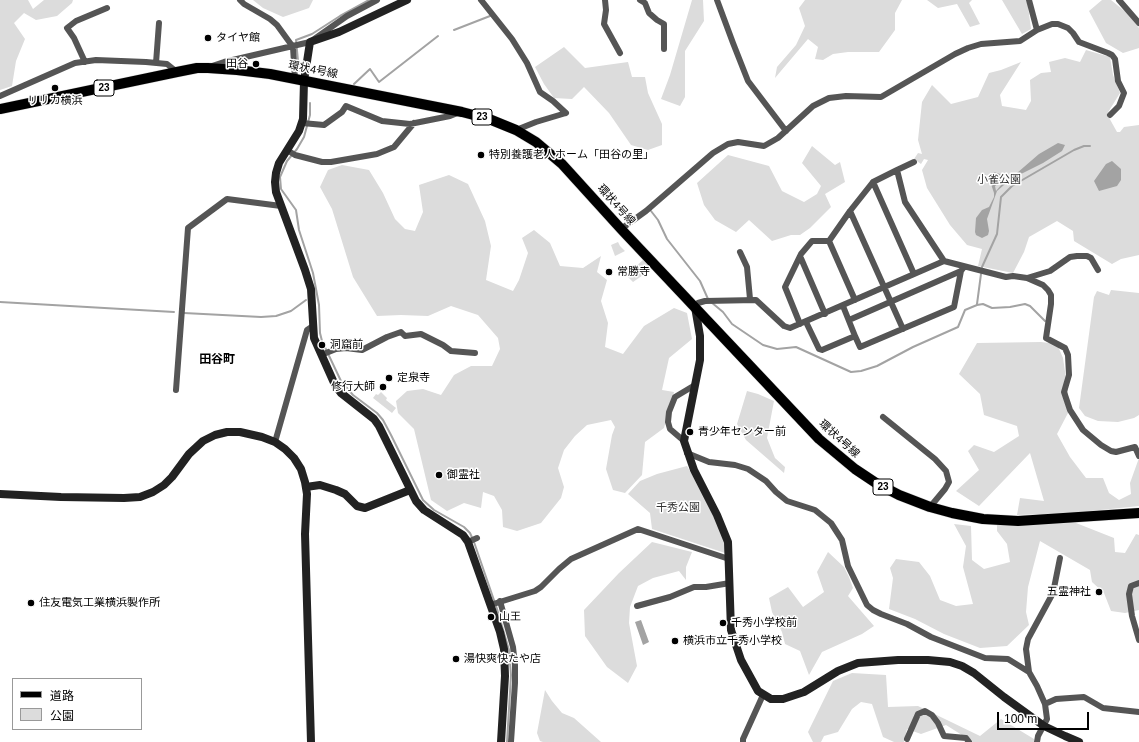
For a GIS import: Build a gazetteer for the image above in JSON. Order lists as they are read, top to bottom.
{
  "streets": {
    "main road": ["環状4号線", "23"]
  },
  "districts": ["田谷町"],
  "parks": ["小雀公園", "千秀公園"],
  "places": [
    "タイヤ館",
    "田谷",
    "リリカ横浜",
    "特別養護老人ホーム「田谷の里」",
    "常勝寺",
    "洞窟前",
    "定泉寺",
    "修行大師",
    "青少年センター前",
    "御霊社",
    "五霊神社",
    "住友電気工業横浜製作所",
    "山王",
    "千秀小学校前",
    "横浜市立千秀小学校",
    "湯快爽快たや店"
  ],
  "legend": ["道路", "公園"],
  "scale_bar": "100 m"
}
